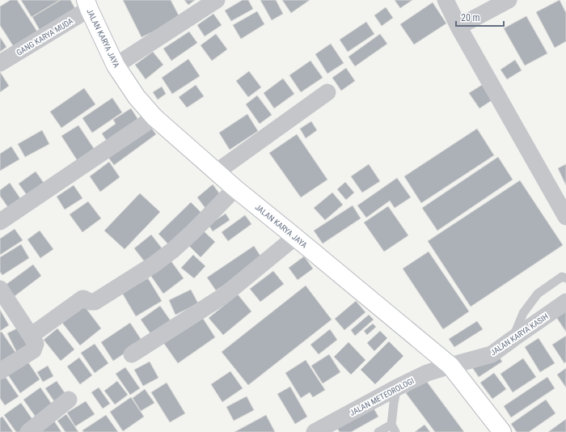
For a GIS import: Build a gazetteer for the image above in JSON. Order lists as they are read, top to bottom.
{
  "streets": {
    "main road": ["JALAN KARYA JAYA"],
    "street": ["GANG KARYA MUDA", "JALAN KARYA KASIH", "JALAN METEOROLOGI"]
  },
  "crossings": [
    ["GANG KARYA MUDA", "JALAN KARYA JAYA"],
    ["JALAN KARYA JAYA", "JALAN KARYA KASIH"],
    ["JALAN KARYA JAYA", "JALAN METEOROLOGI"],
    ["JALAN KARYA KASIH", "JALAN METEOROLOGI"]
  ],
  "scale_bar": "20 m"
}
